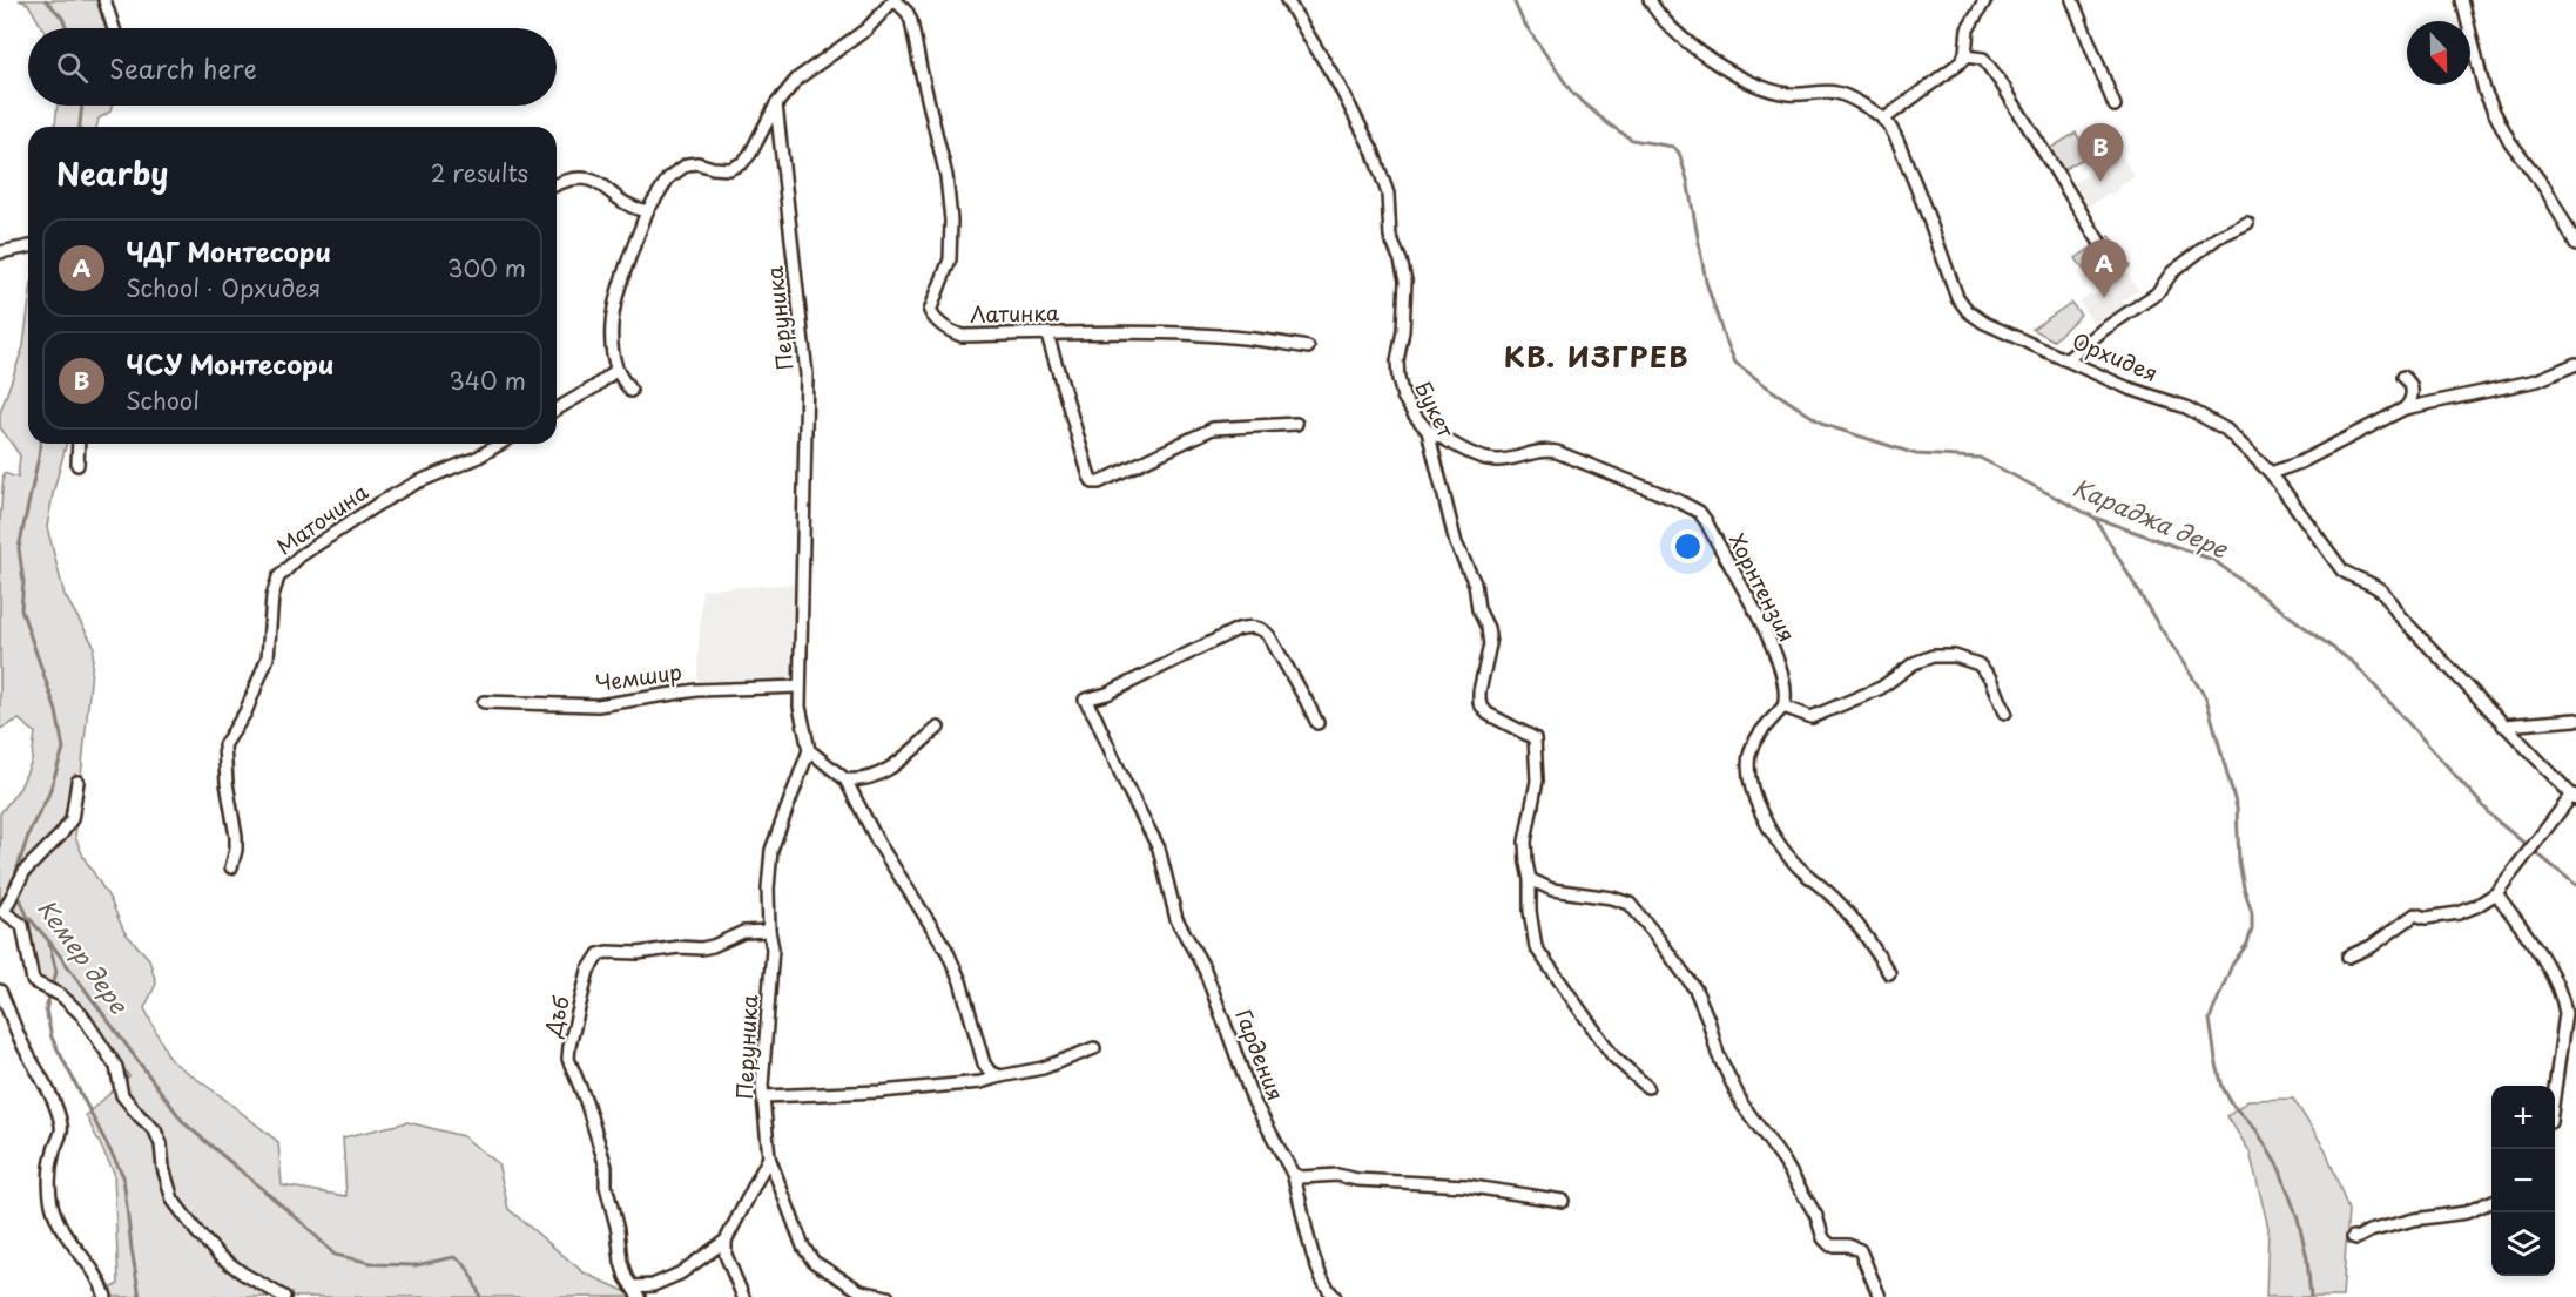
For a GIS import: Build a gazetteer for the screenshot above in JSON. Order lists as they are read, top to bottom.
{
  "streets": {
    "street": [
      "Латинка",
      "Перуника",
      "Орхидея",
      "Букет",
      "Маточина",
      "Хорнтензия",
      "Чемшир",
      "Дъб",
      "Гардения"
    ]
  },
  "crossings": [
    ["Перуника", "Чемшир"],
    ["Перуника", "Дъб"],
    ["Букет", "Хорнтензия"]
  ],
  "districts": ["КВ. ИЗГРЕВ"],
  "water": ["Караджа дере", "Кемер дере"],
  "north": "bottom",
  "page": {
    "search": "Search here",
    "pins": ["B", "A"],
    "heading": ["Nearby", "2 results"],
    "list": [
      {
        "mark": "A",
        "name": "ЧДГ Монтесори",
        "note": "School · Орхидея",
        "value": "300 m"
      },
      {
        "mark": "B",
        "name": "ЧСУ Монтесори",
        "note": "School",
        "value": "340 m"
      }
    ],
    "map_buttons": ["+", "−"]
  }
}
